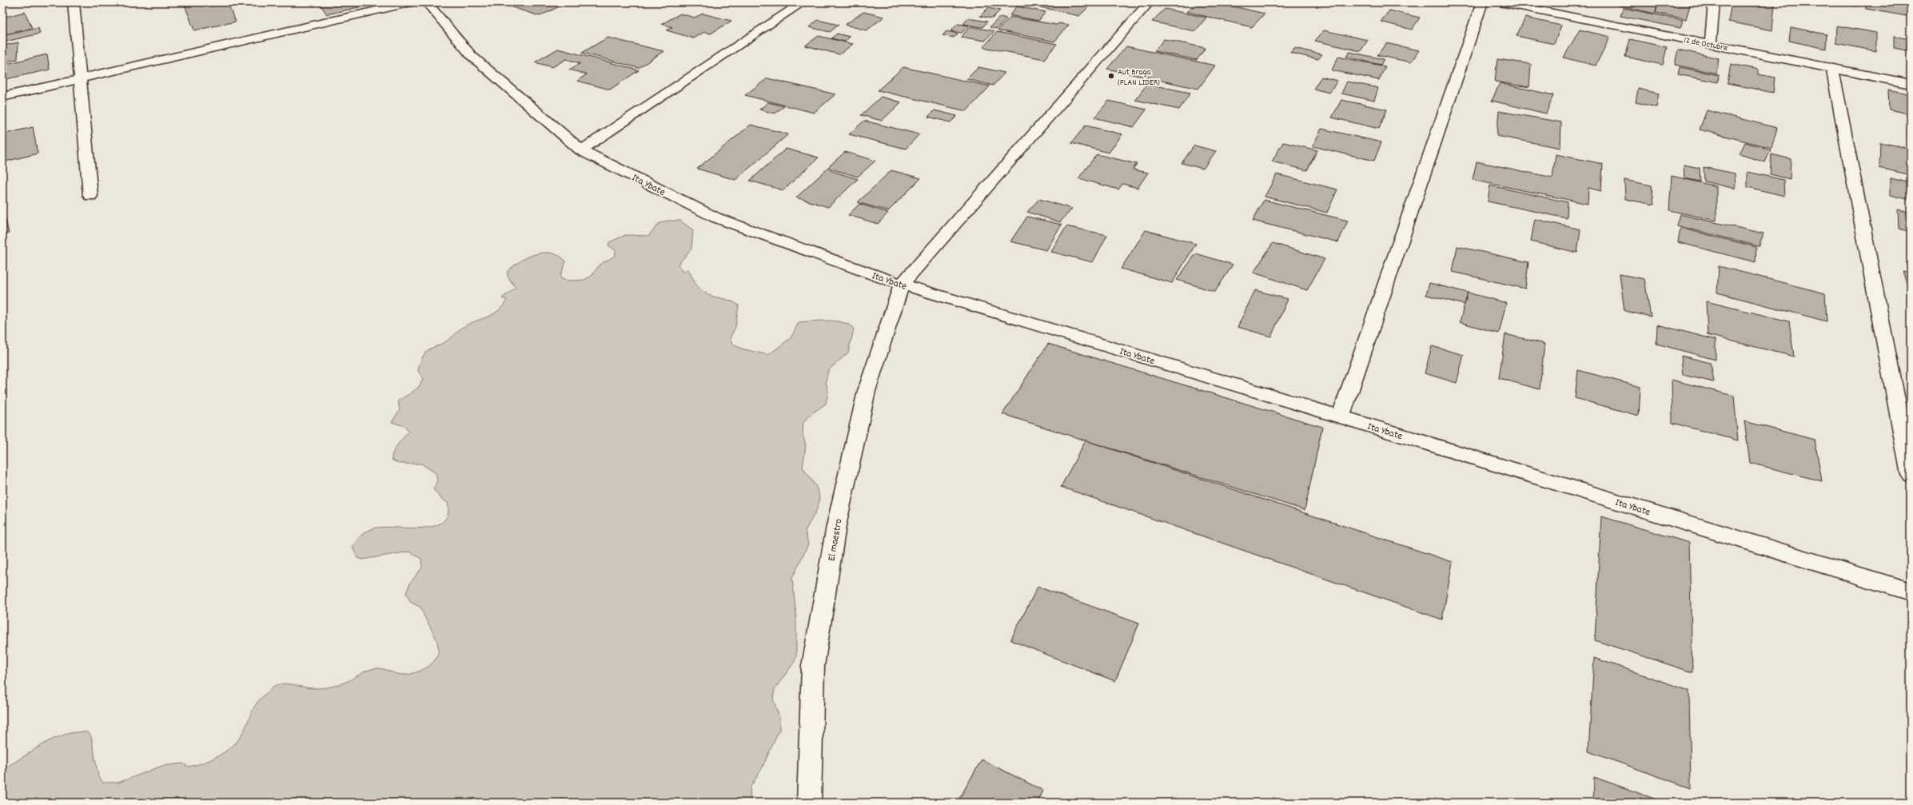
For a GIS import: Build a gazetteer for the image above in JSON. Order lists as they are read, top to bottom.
{
  "streets": {
    "street": ["12 de Octubre", "Ita Ybate", "El maestro"]
  },
  "crossings": [
    ["Ita Ybate", "El maestro"]
  ],
  "places": ["Aut Braga (PLAN LIDER)"]
}
